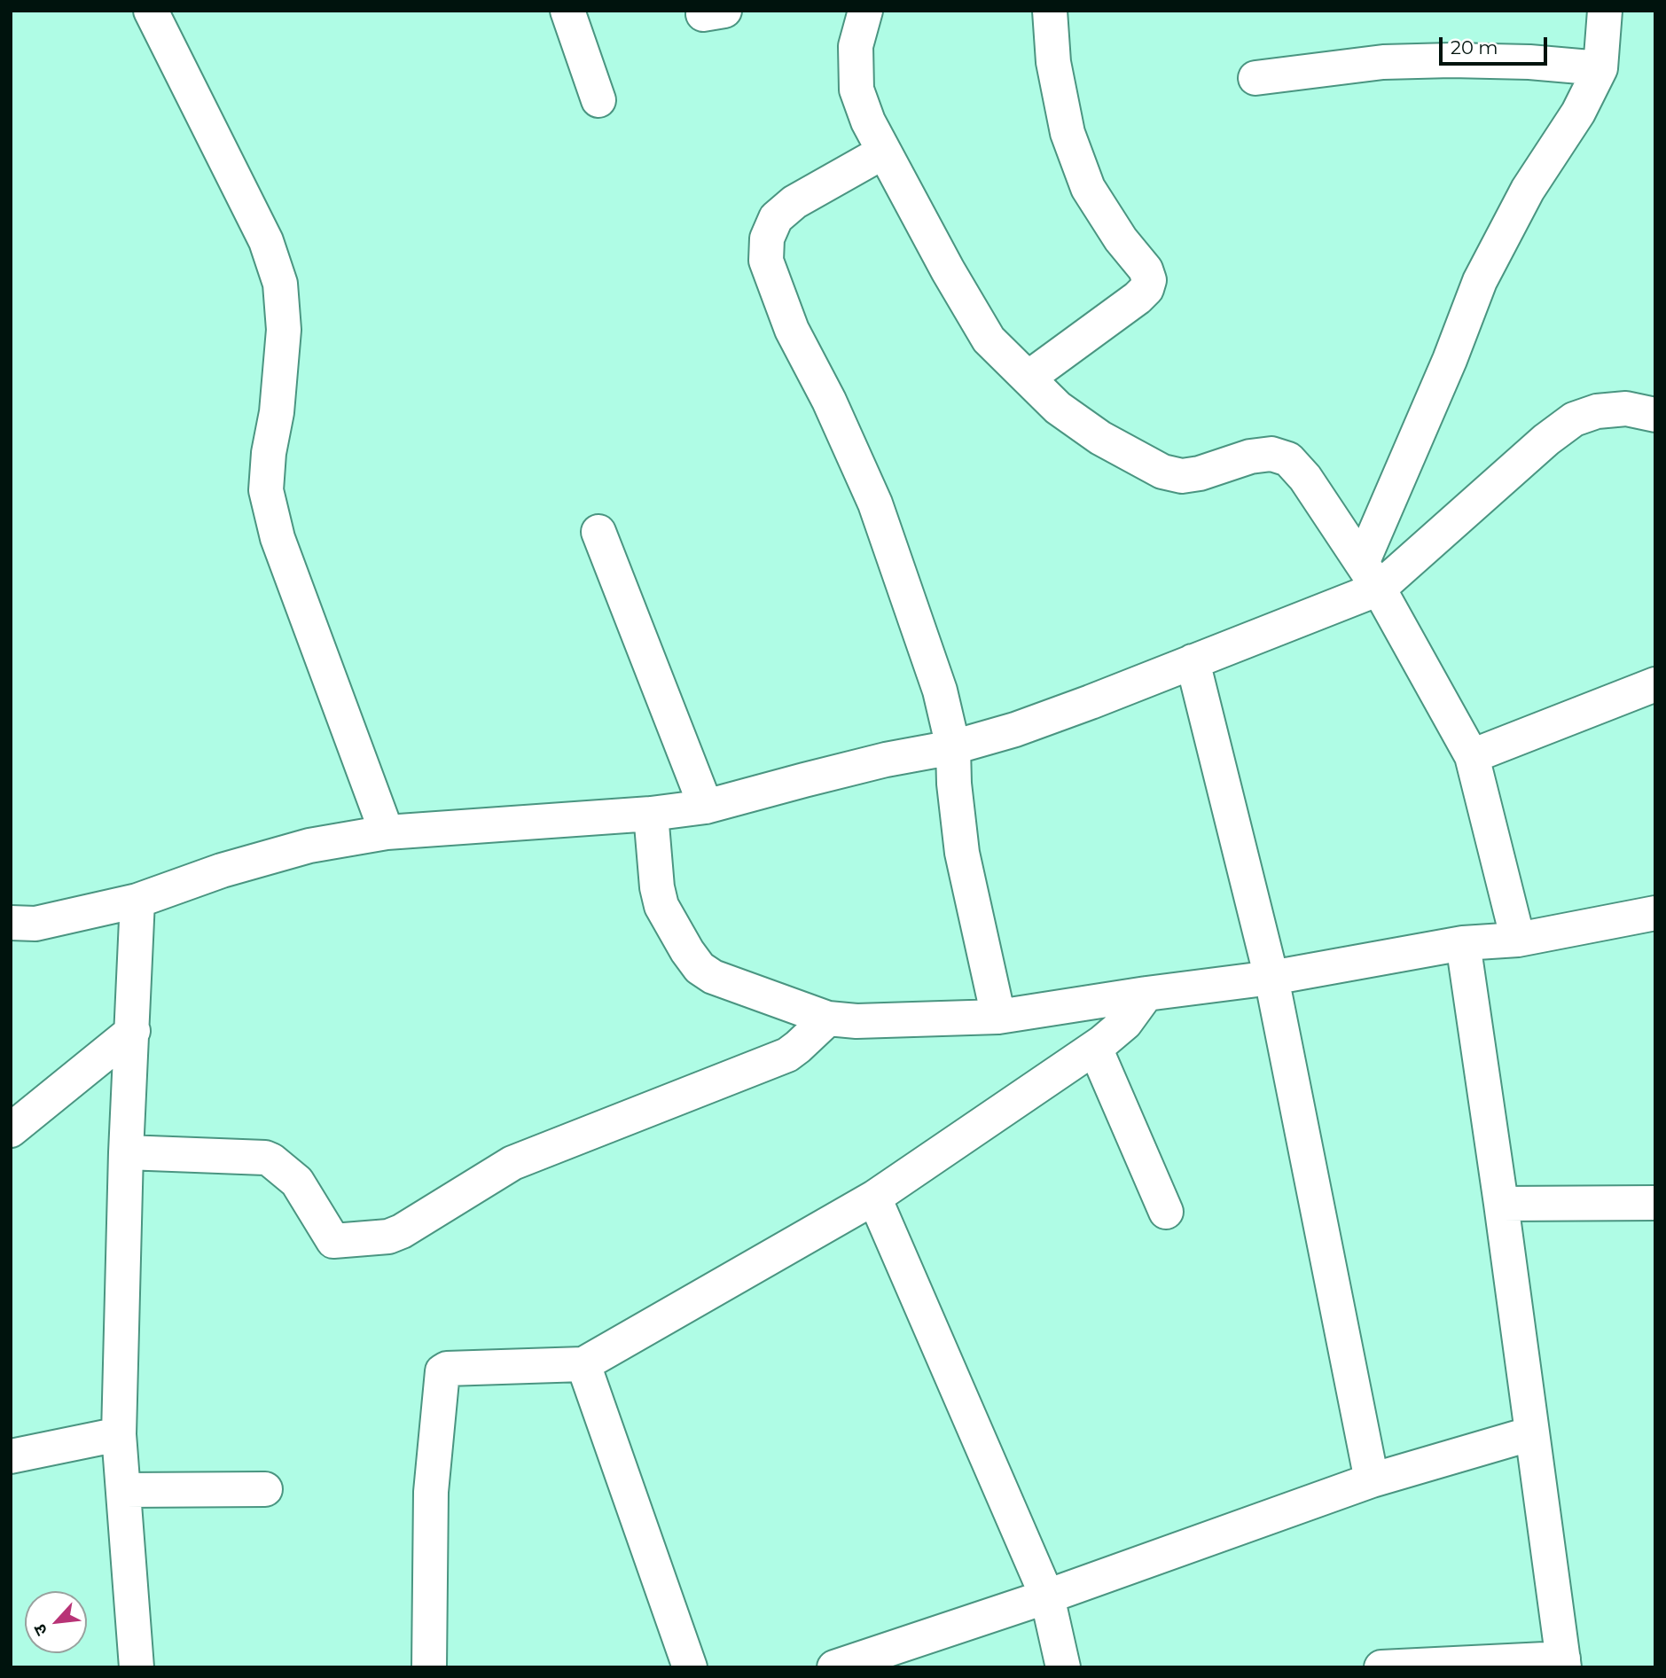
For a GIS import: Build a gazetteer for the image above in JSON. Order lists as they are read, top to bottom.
{
  "scale_bar": "20 m",
  "north": "bottom left"
}
